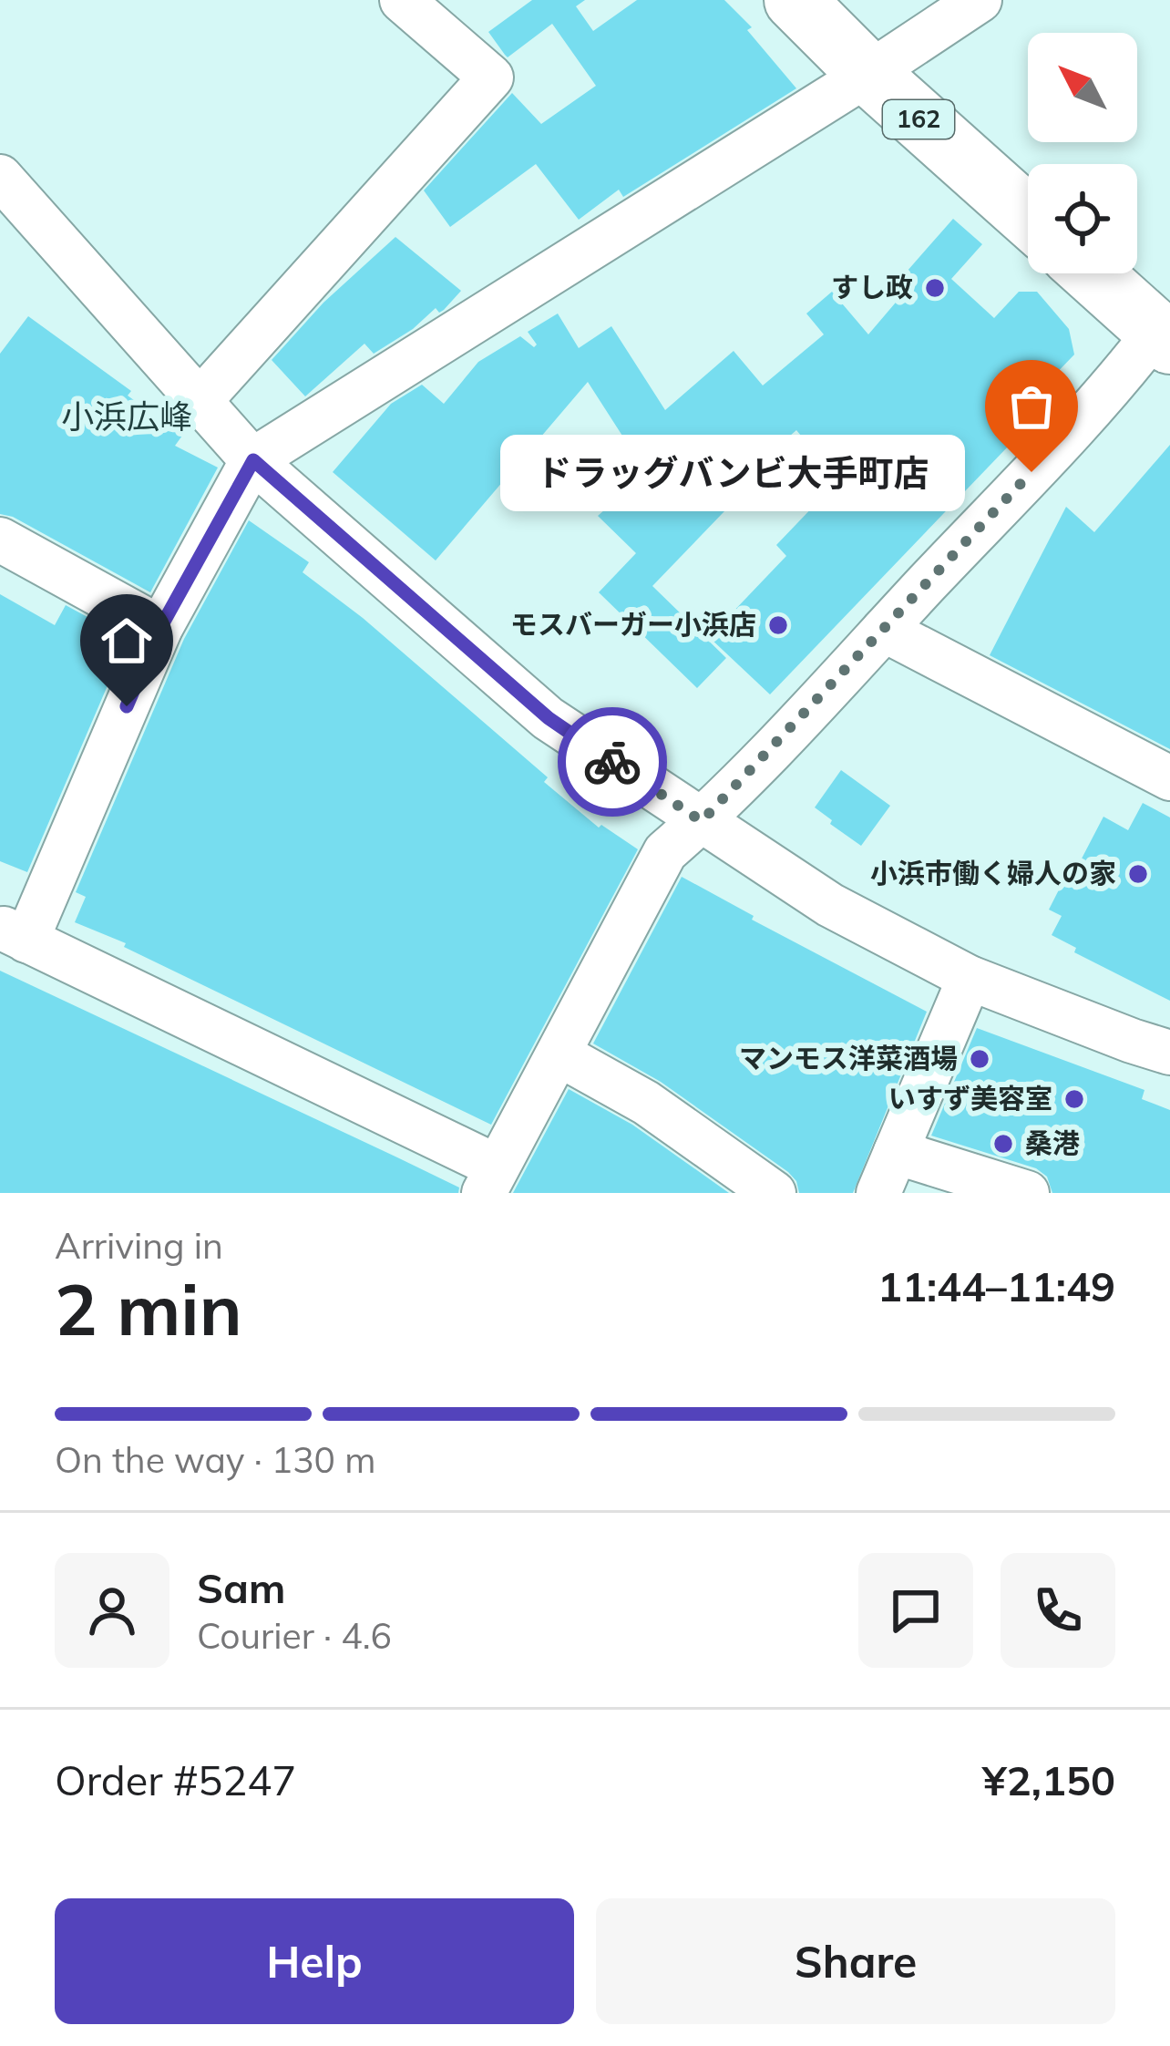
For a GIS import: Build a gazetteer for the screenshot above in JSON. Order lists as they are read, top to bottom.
{
  "streets": {
    "highway": ["162"]
  },
  "districts": ["小浜広峰"],
  "places": [
    "すし政",
    "ドラッグバンビ大手町店",
    "モスバーガー小浜店",
    "小浜市働く婦人の家",
    "マンモス洋菜酒場",
    "いすず美容室",
    "桑港"
  ],
  "north": "top left",
  "page": {
    "bubble": "ドラッグバンビ大手町店",
    "heading": ["2 min", "Arriving in", "11:44–11:49"],
    "panel": [
      "Sam",
      "Courier · 4.6",
      "Order #5247",
      "¥2,150"
    ],
    "bar": "On the way · 130 m",
    "buttons": ["Help", "Share"]
  }
}
